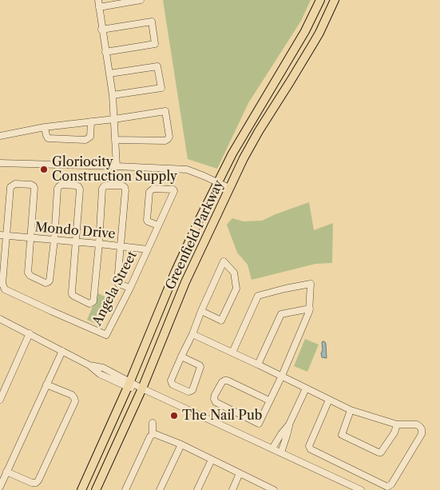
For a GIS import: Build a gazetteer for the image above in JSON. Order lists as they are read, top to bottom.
{
  "streets": {
    "main road": ["Greenfield Parkway"],
    "street": ["Mondo Drive", "Angela Street"]
  },
  "crossings": [
    ["Mondo Drive", "Angela Street"]
  ],
  "places": ["Gloriocity Construction Supply", "The Nail Pub"]
}
